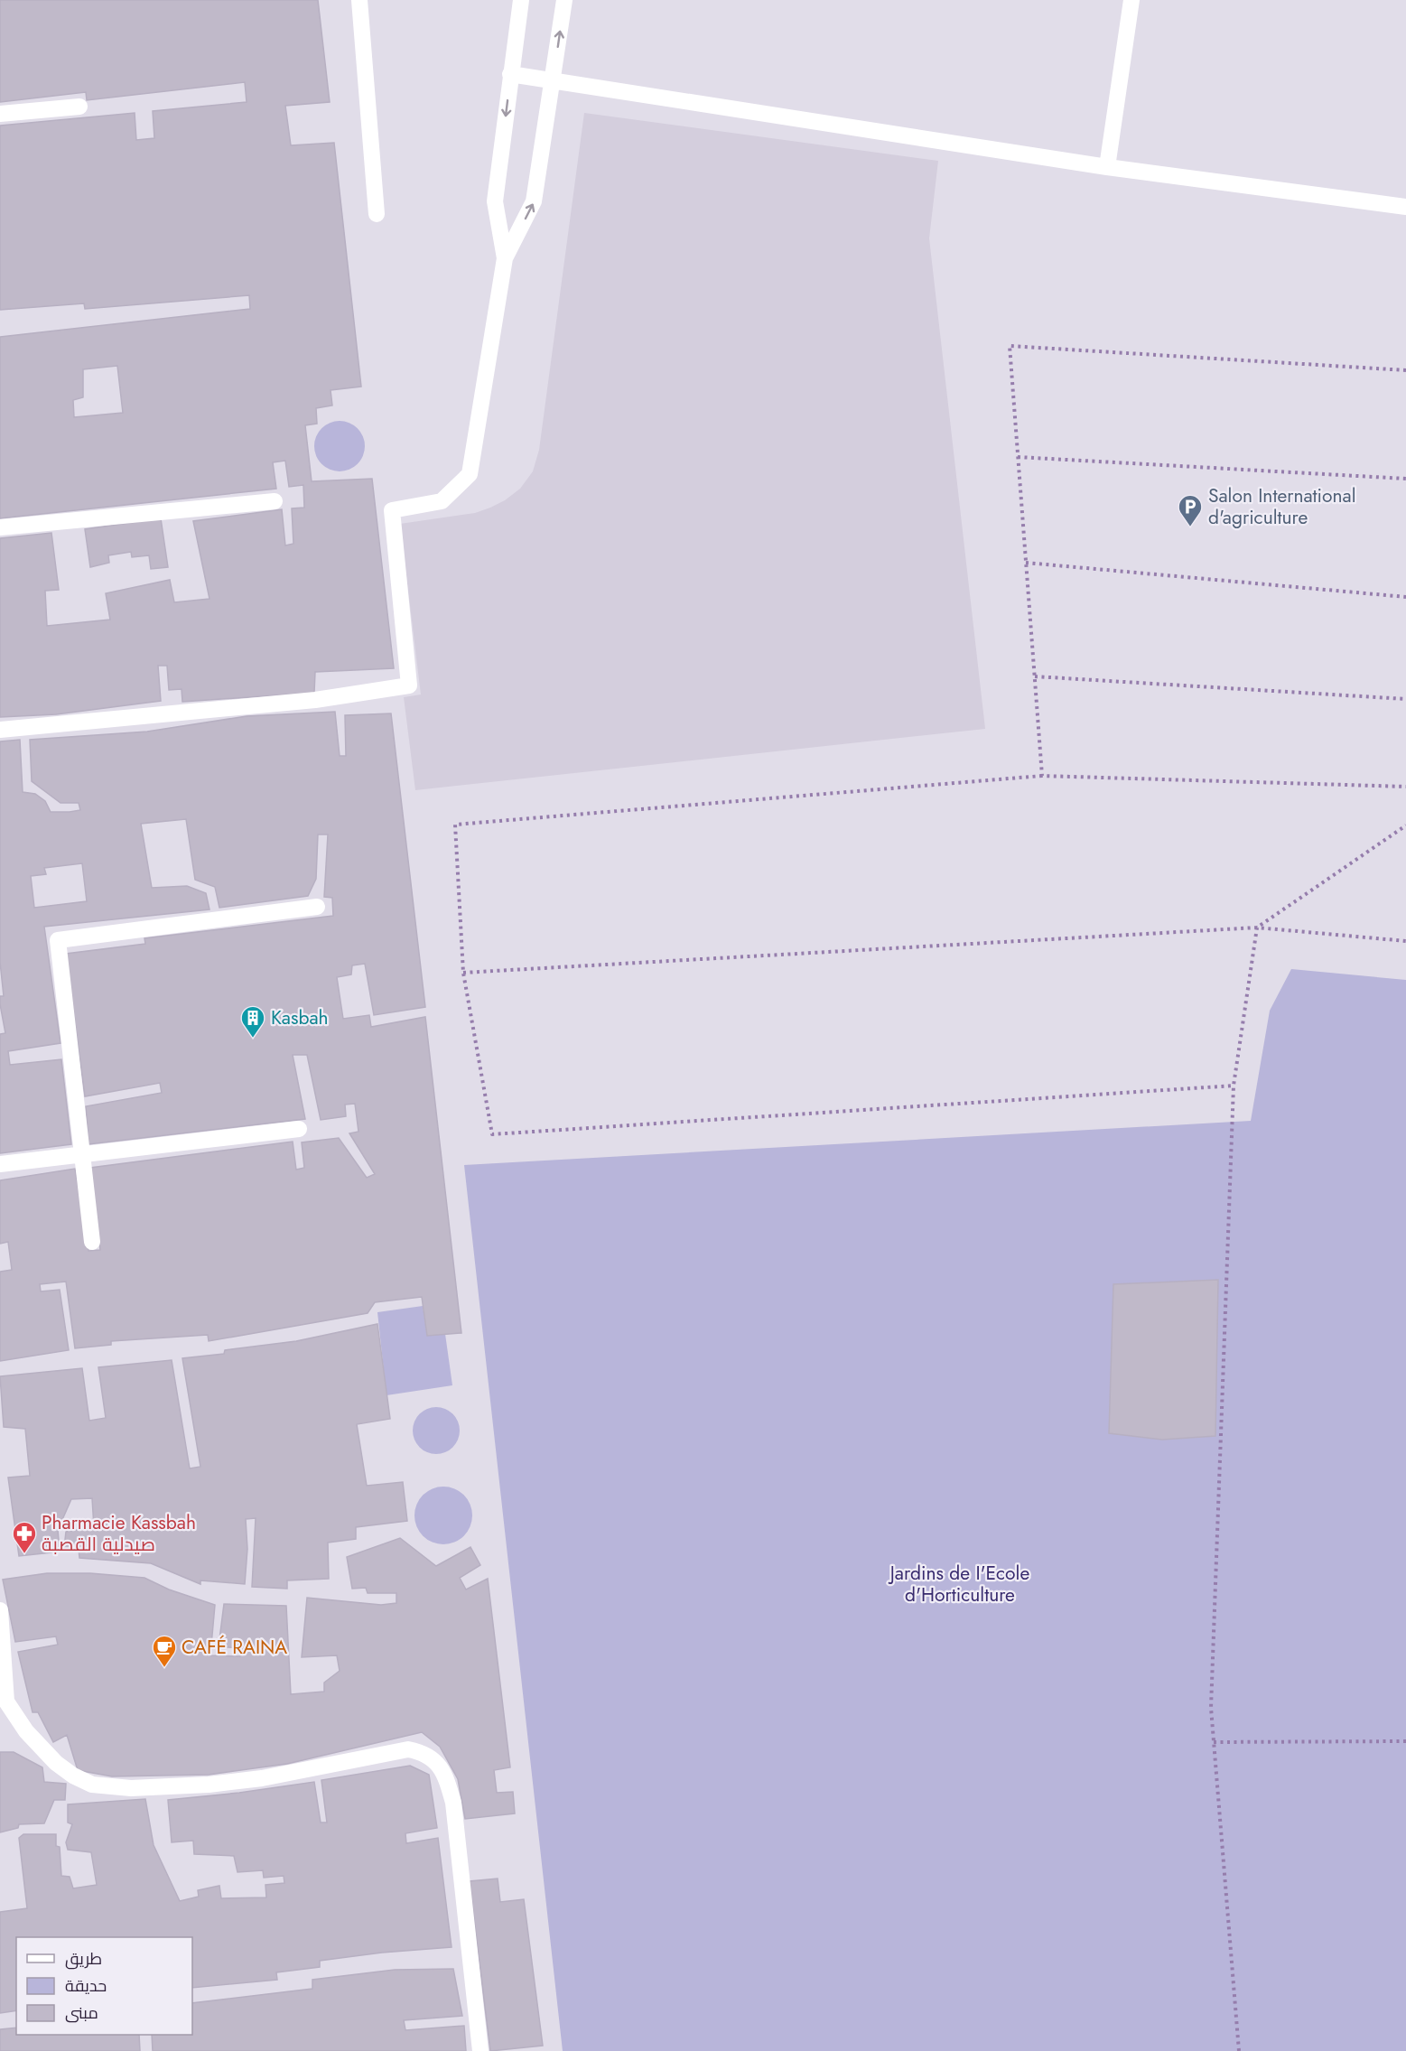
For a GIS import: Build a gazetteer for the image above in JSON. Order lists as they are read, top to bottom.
{
  "parks": ["Jardins de I'Ecole d'Horticulture"],
  "places": {
    "parking": ["Salon International d'agriculture"],
    "building": ["Kasbah"],
    "pharmacy": ["Pharmacie Kassbah صيدلية القصبة"],
    "cafe": ["CAFÉ RAINA"]
  },
  "legend": ["طريق", "حديقة", "مبنى"]
}
